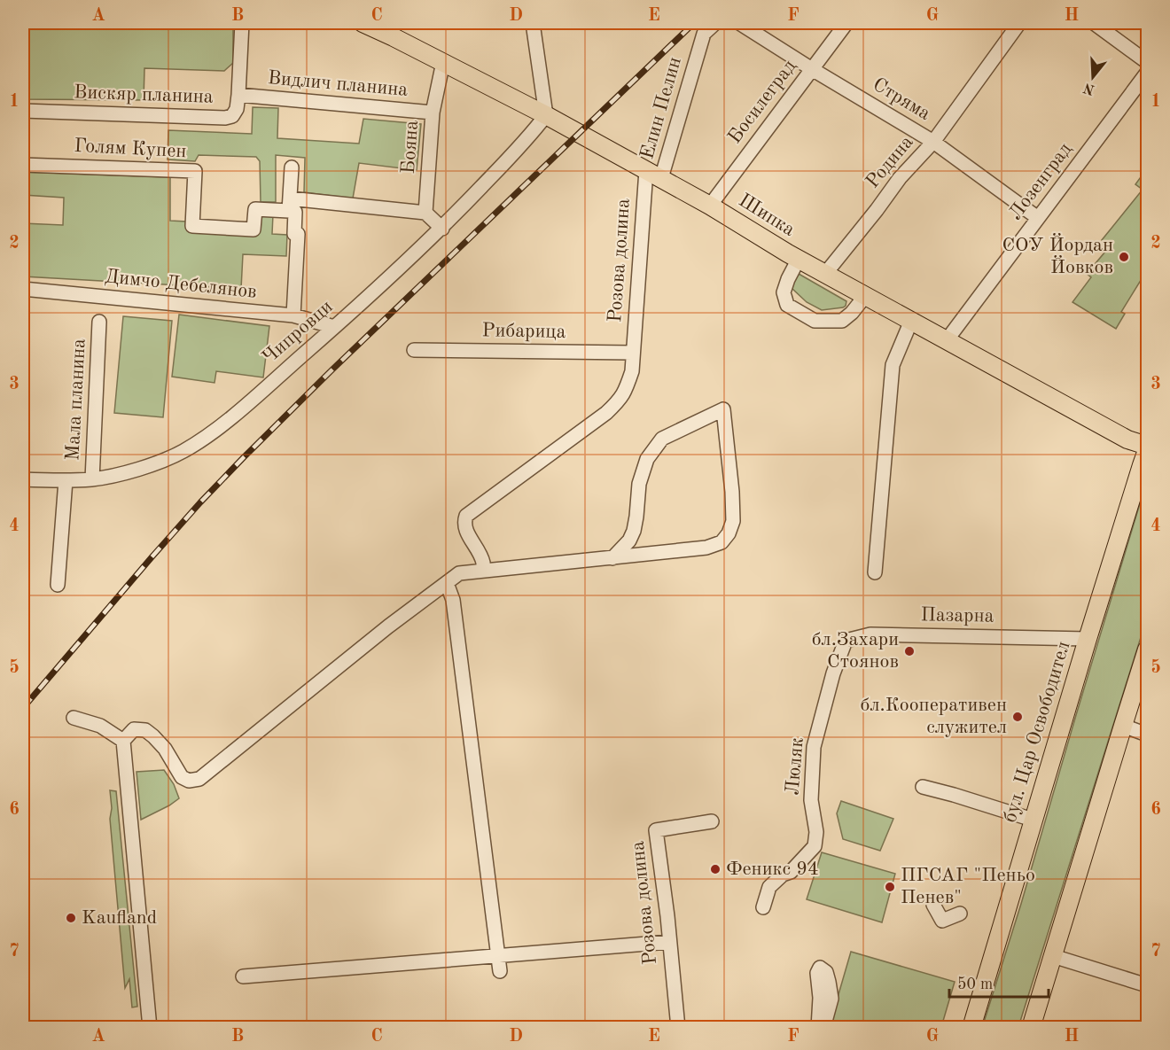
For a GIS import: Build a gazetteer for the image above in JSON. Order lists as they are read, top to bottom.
{
  "streets": {
    "main road": ["Шипка", "бул. Цар Освободител"],
    "street": [
      "Видлич планина",
      "Вискяр планина",
      "Стряма",
      "Босилеград",
      "Елин Пелин",
      "Бояна",
      "Голям Купен",
      "Родина",
      "Лозенград",
      "Розова долина",
      "Димчо Дебелянов",
      "Рибарица",
      "Чипровци",
      "Мала планина",
      "Пазарна",
      "Люляк"
    ]
  },
  "crossings": [
    ["Видлич планина", "Вискяр планина"],
    ["Видлич планина", "Бояна"],
    ["Стряма", "Босилеград"],
    ["Стряма", "Родина"],
    ["Стряма", "Лозенград"],
    ["Босилеград", "Шипка"],
    ["Елин Пелин", "Шипка"],
    ["Елин Пелин", "Розова долина"],
    ["Бояна", "Шипка"],
    ["Родина", "Шипка"],
    ["Лозенград", "Шипка"],
    ["Шипка", "Розова долина"],
    ["Шипка", "Чипровци"],
    ["Розова долина", "Рибарица"],
    ["Димчо Дебелянов", "Чипровци"],
    ["Чипровци", "Мала планина"],
    ["Пазарна", "бул. Цар Освободител"],
    ["Пазарна", "Люляк"]
  ],
  "places": [
    "СОУ Йордан Йовков",
    "бл.Захари Стоянов",
    "бл.Кооперативен служител",
    "Феникс 94",
    "ПГСАГ \"Пеньо Пенев\"",
    "Kaufland"
  ],
  "scale_bar": "50 m",
  "north": "bottom",
  "grid": {
    "columns": [
      "A",
      "B",
      "C",
      "D",
      "E",
      "F",
      "G",
      "H"
    ],
    "rows": [
      "1",
      "2",
      "3",
      "4",
      "5",
      "6",
      "7"
    ]
  }
}
